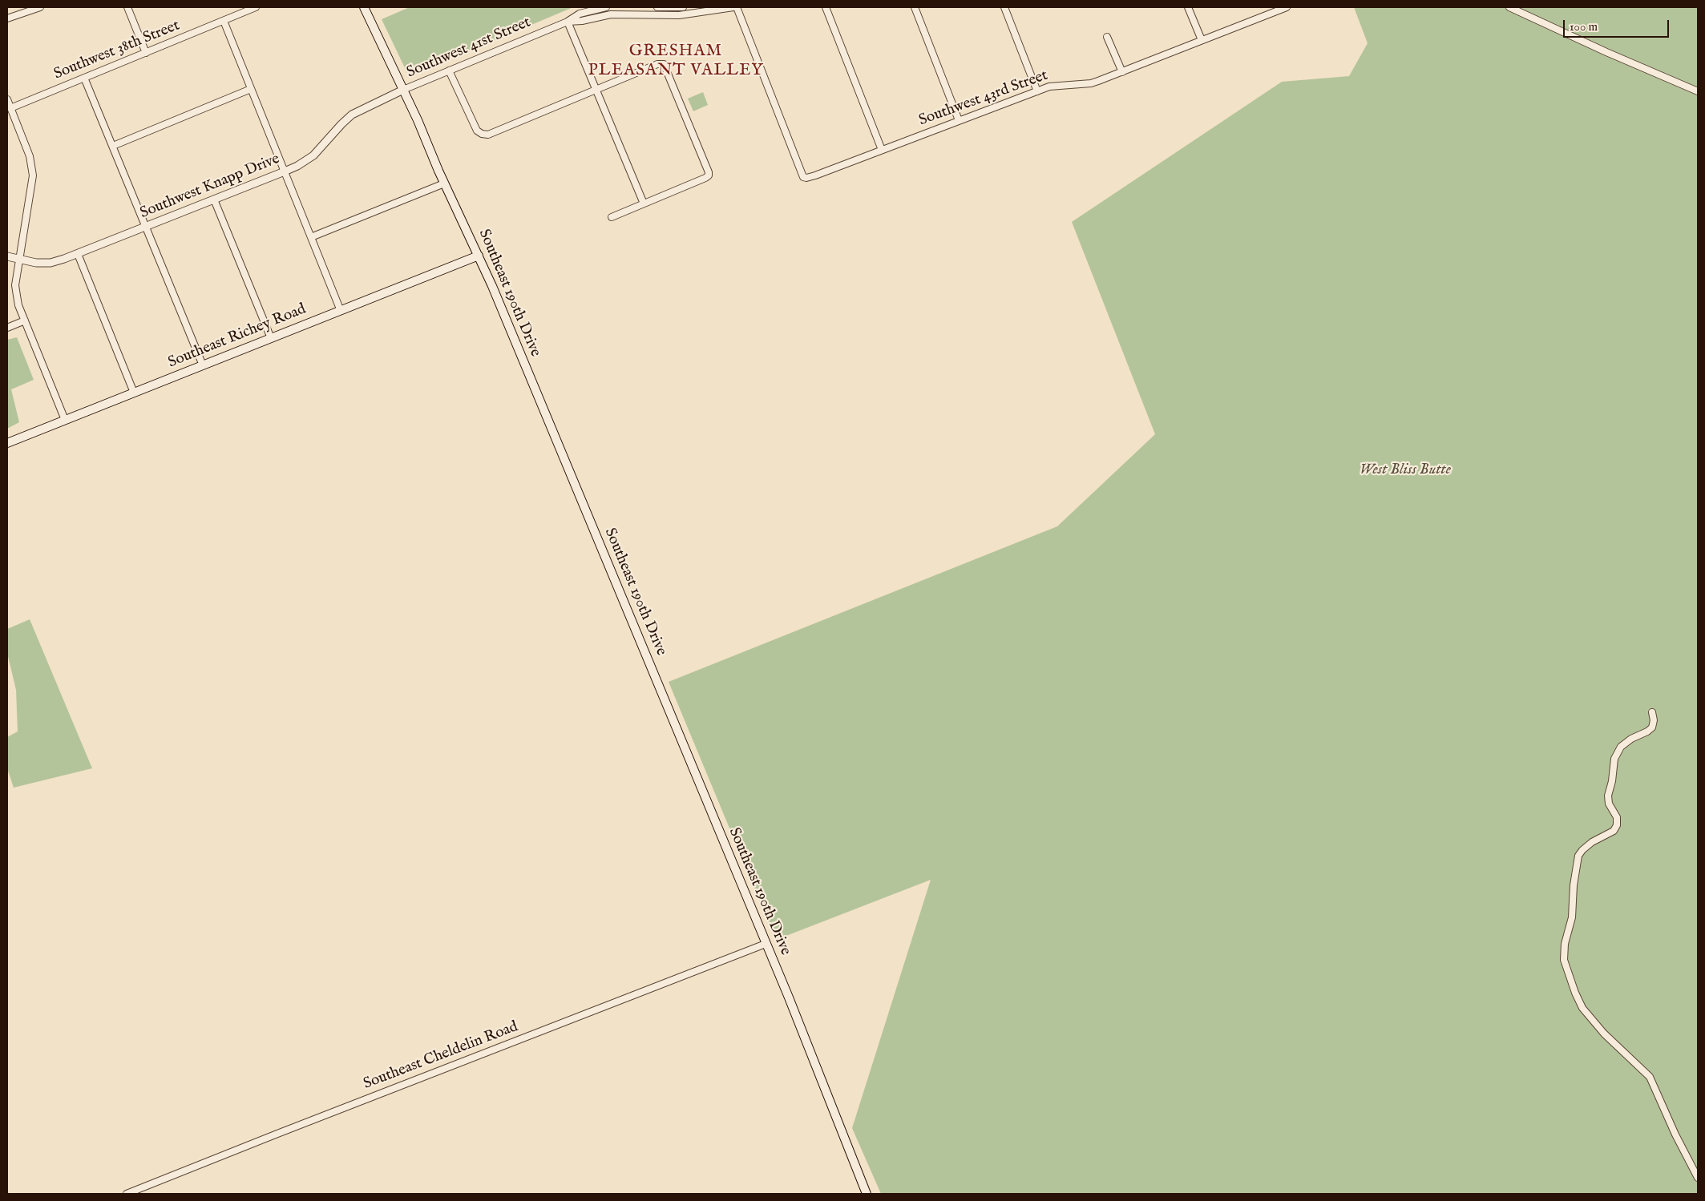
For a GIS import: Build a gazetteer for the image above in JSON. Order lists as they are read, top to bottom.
{
  "streets": {
    "main road": ["Southeast 190th Drive", "Southeast Richey Road"],
    "street": [
      "Southwest 41st Street",
      "Southwest 38th Street",
      "Southwest 43rd Street",
      "Southwest Knapp Drive",
      "Southeast Cheldelin Road"
    ]
  },
  "crossings": [
    ["Southwest 41st Street", "Southwest Knapp Drive"],
    ["Southwest 41st Street", "Southeast 190th Drive"],
    ["Southwest Knapp Drive", "Southeast 190th Drive"],
    ["Southeast 190th Drive", "Southeast Richey Road"],
    ["Southeast 190th Drive", "Southeast Cheldelin Road"]
  ],
  "districts": ["GRESHAM PLEASANT VALLEY"],
  "parks": ["West Bliss Butte"],
  "scale_bar": "100 m"
}
